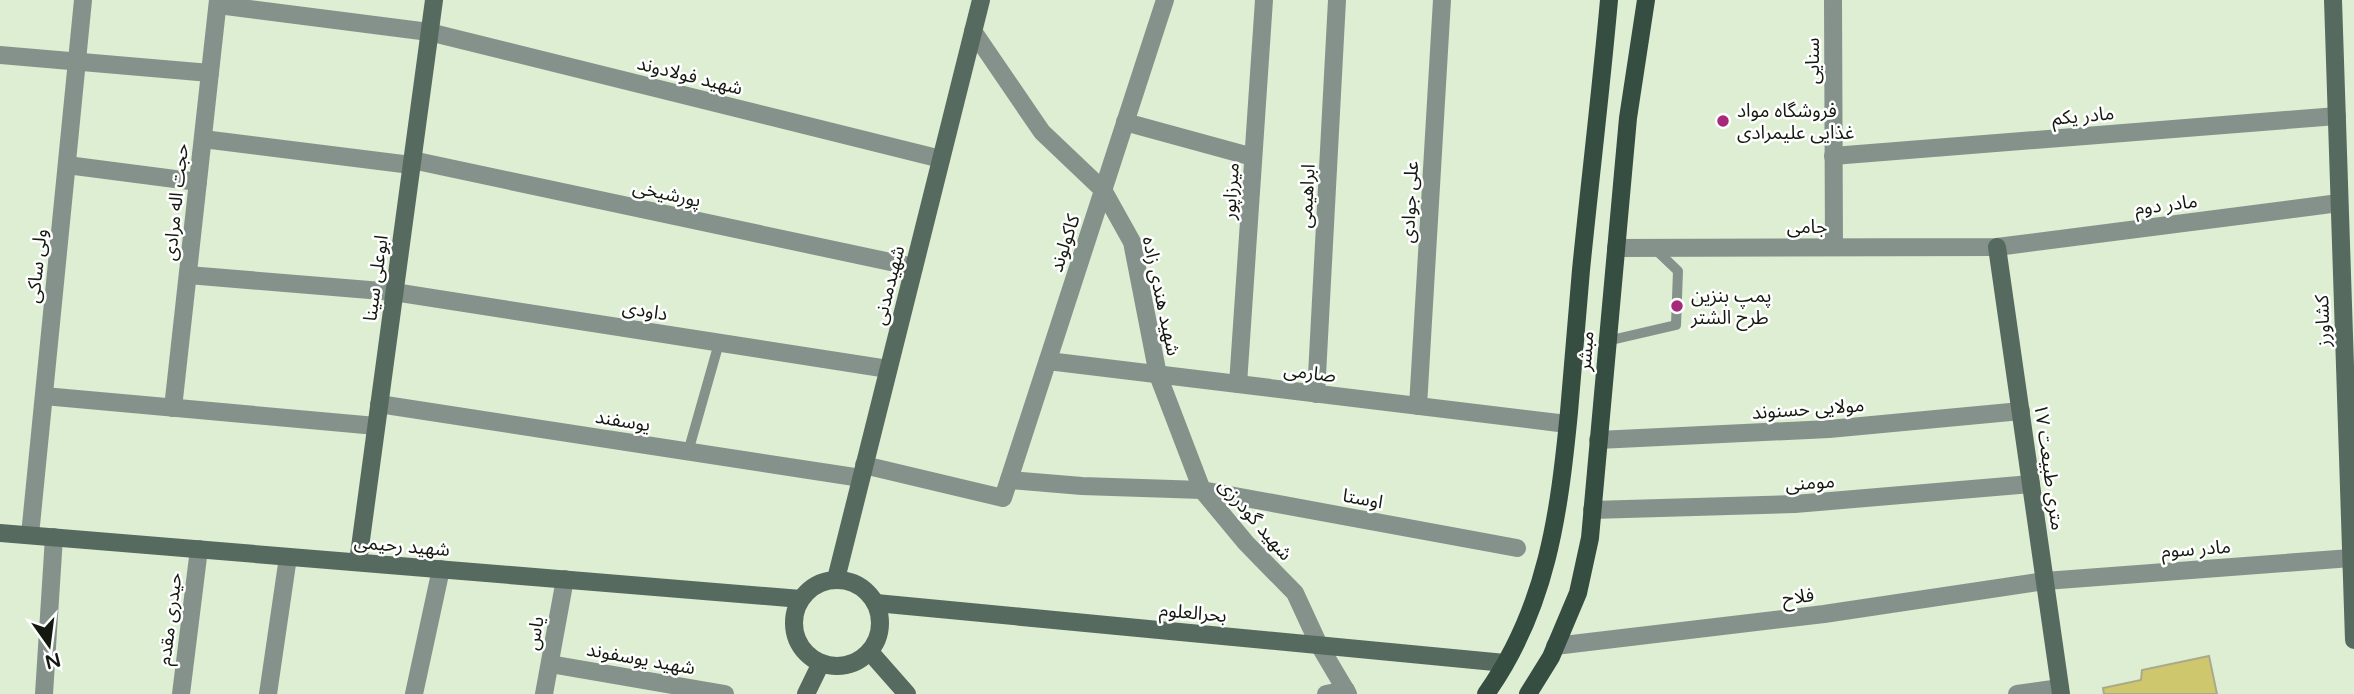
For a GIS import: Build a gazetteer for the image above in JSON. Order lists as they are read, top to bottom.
{
  "streets": {
    "main road": ["مبشر"],
    "street": [
      "سنایی",
      "شهید فولادوند",
      "مادر یکم",
      "میرزاپور",
      "پورشیخی",
      "ابراهیمی",
      "حجت اله مرادی",
      "علی جوادی",
      "مادر دوم",
      "جامی",
      "کاکولوند",
      "ولی ساکی",
      "ابوعلی سینا",
      "شهیدمدنی",
      "شهید هندی زاده",
      "داودی",
      "کشاورز",
      "صارمی",
      "مولایی حسنوند",
      "یوسفند",
      "۱۷ متری طبیعت",
      "مومنی",
      "اوستا",
      "شهید گودرزی",
      "شهید رحیمی",
      "مادر سوم",
      "فلاح",
      "بحرالعلوم",
      "حیدری مقدم",
      "یاس",
      "شهید یوسفوند"
    ]
  },
  "crossings": [
    ["سنایی", "مادر یکم"],
    ["سنایی", "جامی"],
    ["شهید فولادوند", "حجت اله مرادی"],
    ["شهید فولادوند", "ابوعلی سینا"],
    ["شهید فولادوند", "شهیدمدنی"],
    ["مادر یکم", "کشاورز"],
    ["میرزاپور", "صارمی"],
    ["پورشیخی", "حجت اله مرادی"],
    ["پورشیخی", "ابوعلی سینا"],
    ["پورشیخی", "شهیدمدنی"],
    ["ابراهیمی", "صارمی"],
    ["حجت اله مرادی", "داودی"],
    ["علی جوادی", "صارمی"],
    ["مادر دوم", "جامی"],
    ["مادر دوم", "کشاورز"],
    ["مادر دوم", "۱۷ متری طبیعت"],
    ["جامی", "مبشر"],
    ["جامی", "۱۷ متری طبیعت"],
    ["کاکولوند", "شهید هندی زاده"],
    ["کاکولوند", "صارمی"],
    ["کاکولوند", "یوسفند"],
    ["کاکولوند", "اوستا"],
    ["ولی ساکی", "شهید رحیمی"],
    ["ابوعلی سینا", "داودی"],
    ["ابوعلی سینا", "یوسفند"],
    ["ابوعلی سینا", "شهید رحیمی"],
    ["شهیدمدنی", "شهید هندی زاده"],
    ["شهیدمدنی", "داودی"],
    ["شهیدمدنی", "یوسفند"],
    ["شهیدمدنی", "شهید رحیمی"],
    ["شهیدمدنی", "بحرالعلوم"],
    ["شهید هندی زاده", "صارمی"],
    ["شهید هندی زاده", "شهید گودرزی"],
    ["کشاورز", "مادر سوم"],
    ["مبشر", "مولایی حسنوند"],
    ["مبشر", "مومنی"],
    ["مبشر", "فلاح"],
    ["صارمی", "شهید گودرزی"],
    ["مولایی حسنوند", "۱۷ متری طبیعت"],
    ["۱۷ متری طبیعت", "مومنی"],
    ["۱۷ متری طبیعت", "مادر سوم"],
    ["۱۷ متری طبیعت", "فلاح"],
    ["اوستا", "شهید گودرزی"],
    ["شهید گودرزی", "بحرالعلوم"],
    ["شهید رحیمی", "بحرالعلوم"],
    ["شهید رحیمی", "حیدری مقدم"],
    ["شهید رحیمی", "یاس"],
    ["مادر سوم", "فلاح"],
    ["یاس", "شهید یوسفوند"]
  ],
  "places": ["فروشگاه مواد غذایی علیمرادی", "پمپ بنزین طرح الشتر"],
  "north": "bottom"
}
